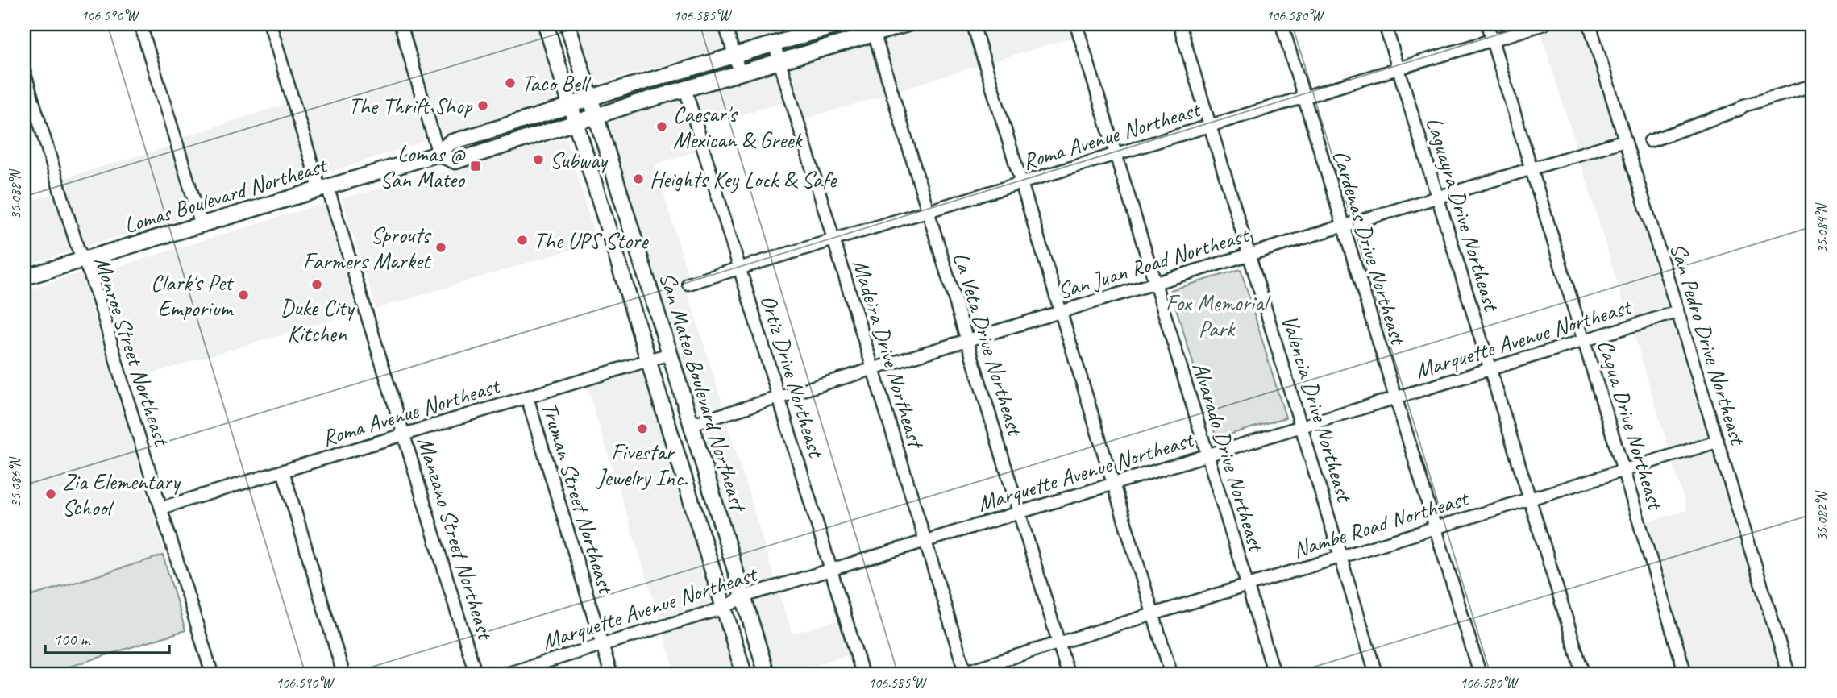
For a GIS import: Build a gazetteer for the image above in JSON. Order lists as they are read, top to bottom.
{
  "streets": {
    "main road": ["Lomas Boulevard Northeast", "San Mateo Boulevard Northeast"],
    "street": [
      "Roma Avenue Northeast",
      "Laguayra Drive Northeast",
      "Cardenas Drive Northeast",
      "San Juan Road Northeast",
      "Marquette Avenue Northeast",
      "La Veta Drive Northeast",
      "San Pedro Drive Northeast",
      "Monroe Street Northeast",
      "Madeira Drive Northeast",
      "Ortiz Drive Northeast",
      "Valencia Drive Northeast",
      "Cagua Drive Northeast",
      "Alvarado Drive Northeast",
      "Truman Street Northeast",
      "Nambe Road Northeast",
      "Manzano Street Northeast"
    ]
  },
  "crossings": [
    ["Roma Avenue Northeast", "Laguayra Drive Northeast"],
    ["Roma Avenue Northeast", "Cardenas Drive Northeast"],
    ["Roma Avenue Northeast", "La Veta Drive Northeast"],
    ["Roma Avenue Northeast", "Monroe Street Northeast"],
    ["Roma Avenue Northeast", "Madeira Drive Northeast"],
    ["Roma Avenue Northeast", "Ortiz Drive Northeast"],
    ["Roma Avenue Northeast", "San Mateo Boulevard Northeast"],
    ["Roma Avenue Northeast", "Valencia Drive Northeast"],
    ["Roma Avenue Northeast", "Cagua Drive Northeast"],
    ["Roma Avenue Northeast", "Alvarado Drive Northeast"],
    ["Roma Avenue Northeast", "Truman Street Northeast"],
    ["Roma Avenue Northeast", "Manzano Street Northeast"],
    ["Lomas Boulevard Northeast", "La Veta Drive Northeast"],
    ["Lomas Boulevard Northeast", "Monroe Street Northeast"],
    ["Lomas Boulevard Northeast", "Madeira Drive Northeast"],
    ["Lomas Boulevard Northeast", "Ortiz Drive Northeast"],
    ["Lomas Boulevard Northeast", "San Mateo Boulevard Northeast"],
    ["Lomas Boulevard Northeast", "Manzano Street Northeast"],
    ["Laguayra Drive Northeast", "San Juan Road Northeast"],
    ["Laguayra Drive Northeast", "Marquette Avenue Northeast"],
    ["Laguayra Drive Northeast", "Nambe Road Northeast"],
    ["Cardenas Drive Northeast", "San Juan Road Northeast"],
    ["Cardenas Drive Northeast", "Marquette Avenue Northeast"],
    ["Cardenas Drive Northeast", "Nambe Road Northeast"],
    ["San Juan Road Northeast", "La Veta Drive Northeast"],
    ["San Juan Road Northeast", "San Pedro Drive Northeast"],
    ["San Juan Road Northeast", "Madeira Drive Northeast"],
    ["San Juan Road Northeast", "Ortiz Drive Northeast"],
    ["San Juan Road Northeast", "San Mateo Boulevard Northeast"],
    ["San Juan Road Northeast", "Valencia Drive Northeast"],
    ["San Juan Road Northeast", "Cagua Drive Northeast"],
    ["San Juan Road Northeast", "Alvarado Drive Northeast"],
    ["Marquette Avenue Northeast", "La Veta Drive Northeast"],
    ["Marquette Avenue Northeast", "San Pedro Drive Northeast"],
    ["Marquette Avenue Northeast", "Madeira Drive Northeast"],
    ["Marquette Avenue Northeast", "Ortiz Drive Northeast"],
    ["Marquette Avenue Northeast", "San Mateo Boulevard Northeast"],
    ["Marquette Avenue Northeast", "Valencia Drive Northeast"],
    ["Marquette Avenue Northeast", "Cagua Drive Northeast"],
    ["Marquette Avenue Northeast", "Alvarado Drive Northeast"],
    ["Marquette Avenue Northeast", "Truman Street Northeast"],
    ["La Veta Drive Northeast", "Nambe Road Northeast"],
    ["San Pedro Drive Northeast", "Nambe Road Northeast"],
    ["Madeira Drive Northeast", "Nambe Road Northeast"],
    ["Valencia Drive Northeast", "Nambe Road Northeast"],
    ["Cagua Drive Northeast", "Nambe Road Northeast"],
    ["Alvarado Drive Northeast", "Nambe Road Northeast"]
  ],
  "parks": ["Fox Memorial Park"],
  "places": {
    "other": [
      "Taco Bell",
      "The Thrift Shop",
      "Caesar's Mexican & Greek",
      "Subway",
      "Heights Key Lock & Safe",
      "The UPS Store",
      "Sprouts Farmers Market",
      "Duke City Kitchen",
      "Clark's Pet Emporium",
      "Fivestar Jewelry Inc.",
      "Zia Elementary School"
    ],
    "transit": ["Lomas @ San Mateo"]
  },
  "scale_bar": "100 m",
  "coordinates": [
    "106.590°W",
    "106.585°W",
    "106.580°W",
    "35.088°N",
    "35.084°N",
    "35.086°N",
    "35.082°N"
  ]
}
